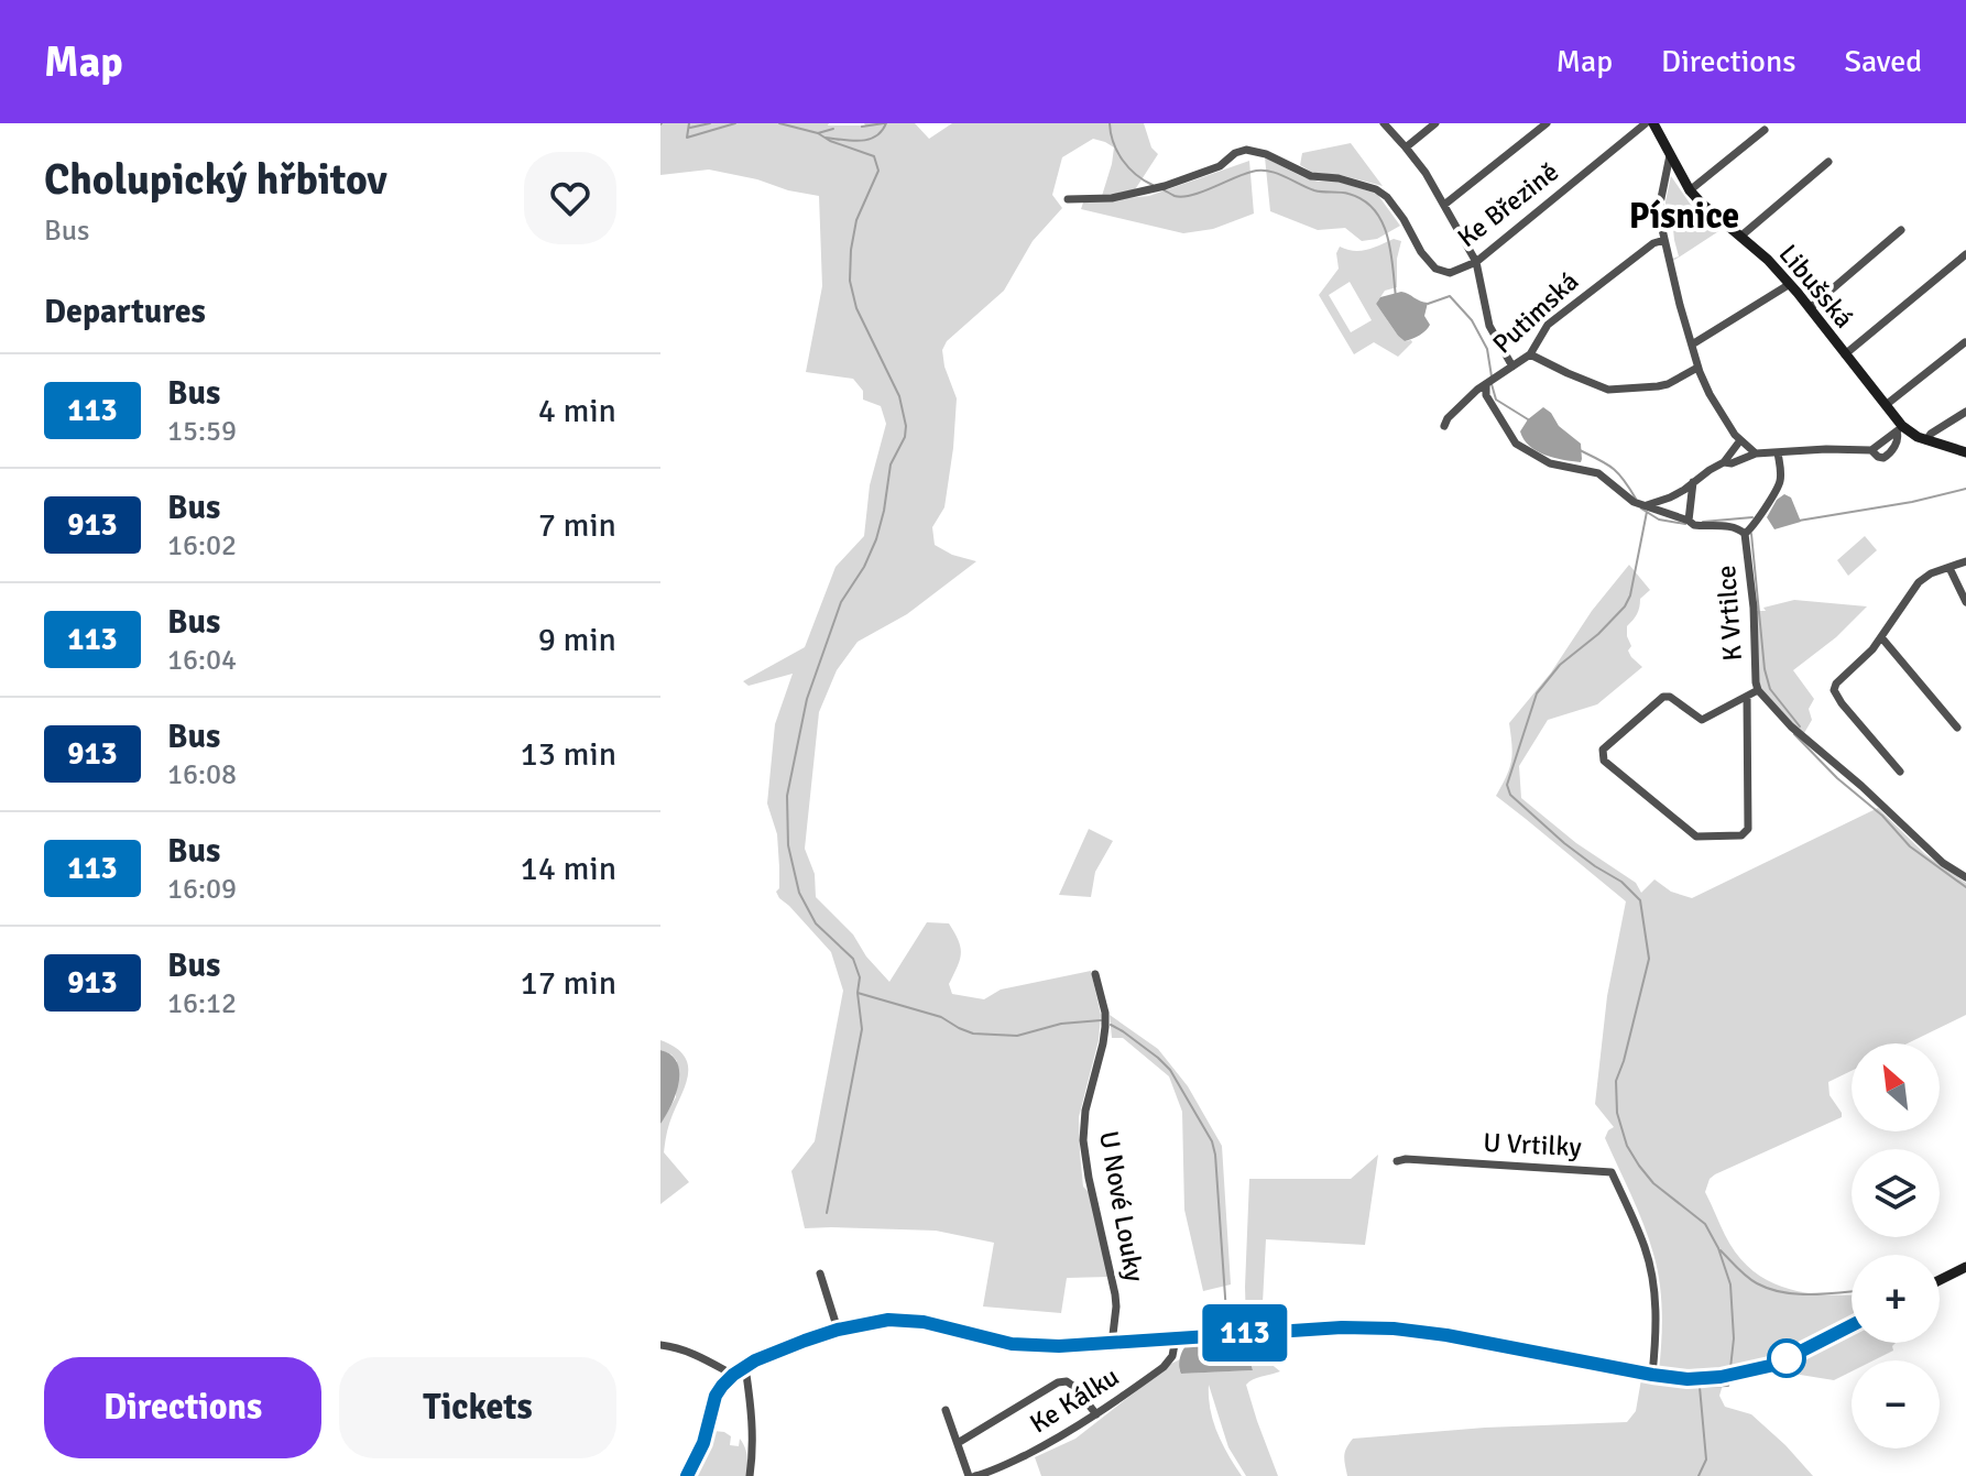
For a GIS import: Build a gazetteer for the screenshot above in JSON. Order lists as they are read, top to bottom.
{
  "streets": {
    "street": [
      "Ke Březině",
      "Libušská",
      "Putimská",
      "K Vrtilce",
      "U Vrtilky",
      "U Nové Louky",
      "Ke Kálku"
    ]
  },
  "districts": ["Písnice"],
  "lines": ["bus line 113"],
  "north": "top left",
  "page": {
    "header": "Map",
    "nav": ["Map", "Directions", "Saved"],
    "heading": [
      ["Cholupický hřbitov", "Bus"],
      "Departures"
    ],
    "on_map": "113",
    "list": [
      {
        "mark": "113",
        "name": "Bus",
        "note": "15:59",
        "value": "4 min"
      },
      {
        "mark": "913",
        "name": "Bus",
        "note": "16:02",
        "value": "7 min"
      },
      {
        "mark": "113",
        "name": "Bus",
        "note": "16:04",
        "value": "9 min"
      },
      {
        "mark": "913",
        "name": "Bus",
        "note": "16:08",
        "value": "13 min"
      },
      {
        "mark": "113",
        "name": "Bus",
        "note": "16:09",
        "value": "14 min"
      },
      {
        "mark": "913",
        "name": "Bus",
        "note": "16:12",
        "value": "17 min"
      }
    ],
    "map_buttons": ["+", "−"],
    "buttons": ["Directions", "Tickets"]
  }
}
